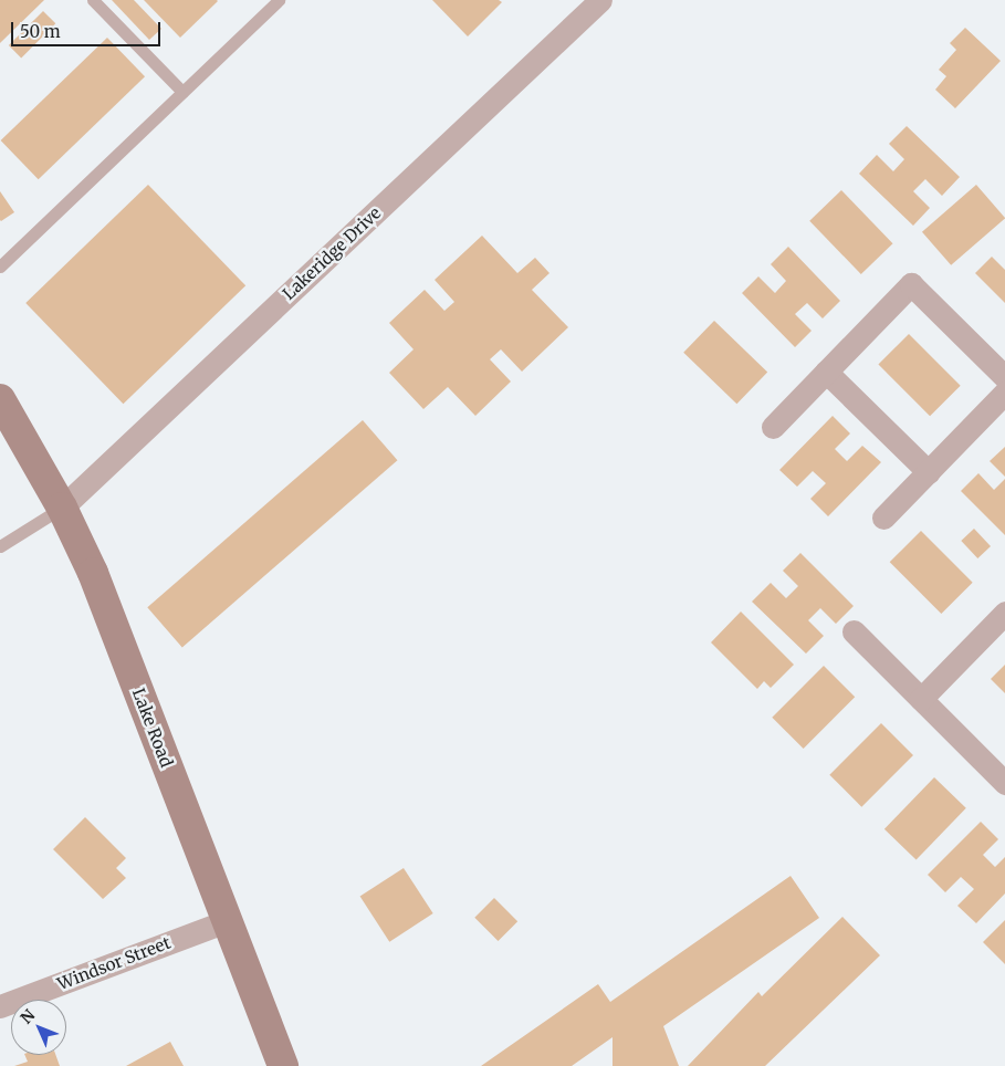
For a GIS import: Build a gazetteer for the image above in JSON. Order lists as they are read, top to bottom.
{
  "streets": {
    "street": ["Lakeridge Drive", "Lake Road", "Windsor Street"]
  },
  "crossings": [
    ["Lakeridge Drive", "Lake Road"],
    ["Lake Road", "Windsor Street"]
  ],
  "scale_bar": "50 m",
  "north": "top left"
}
